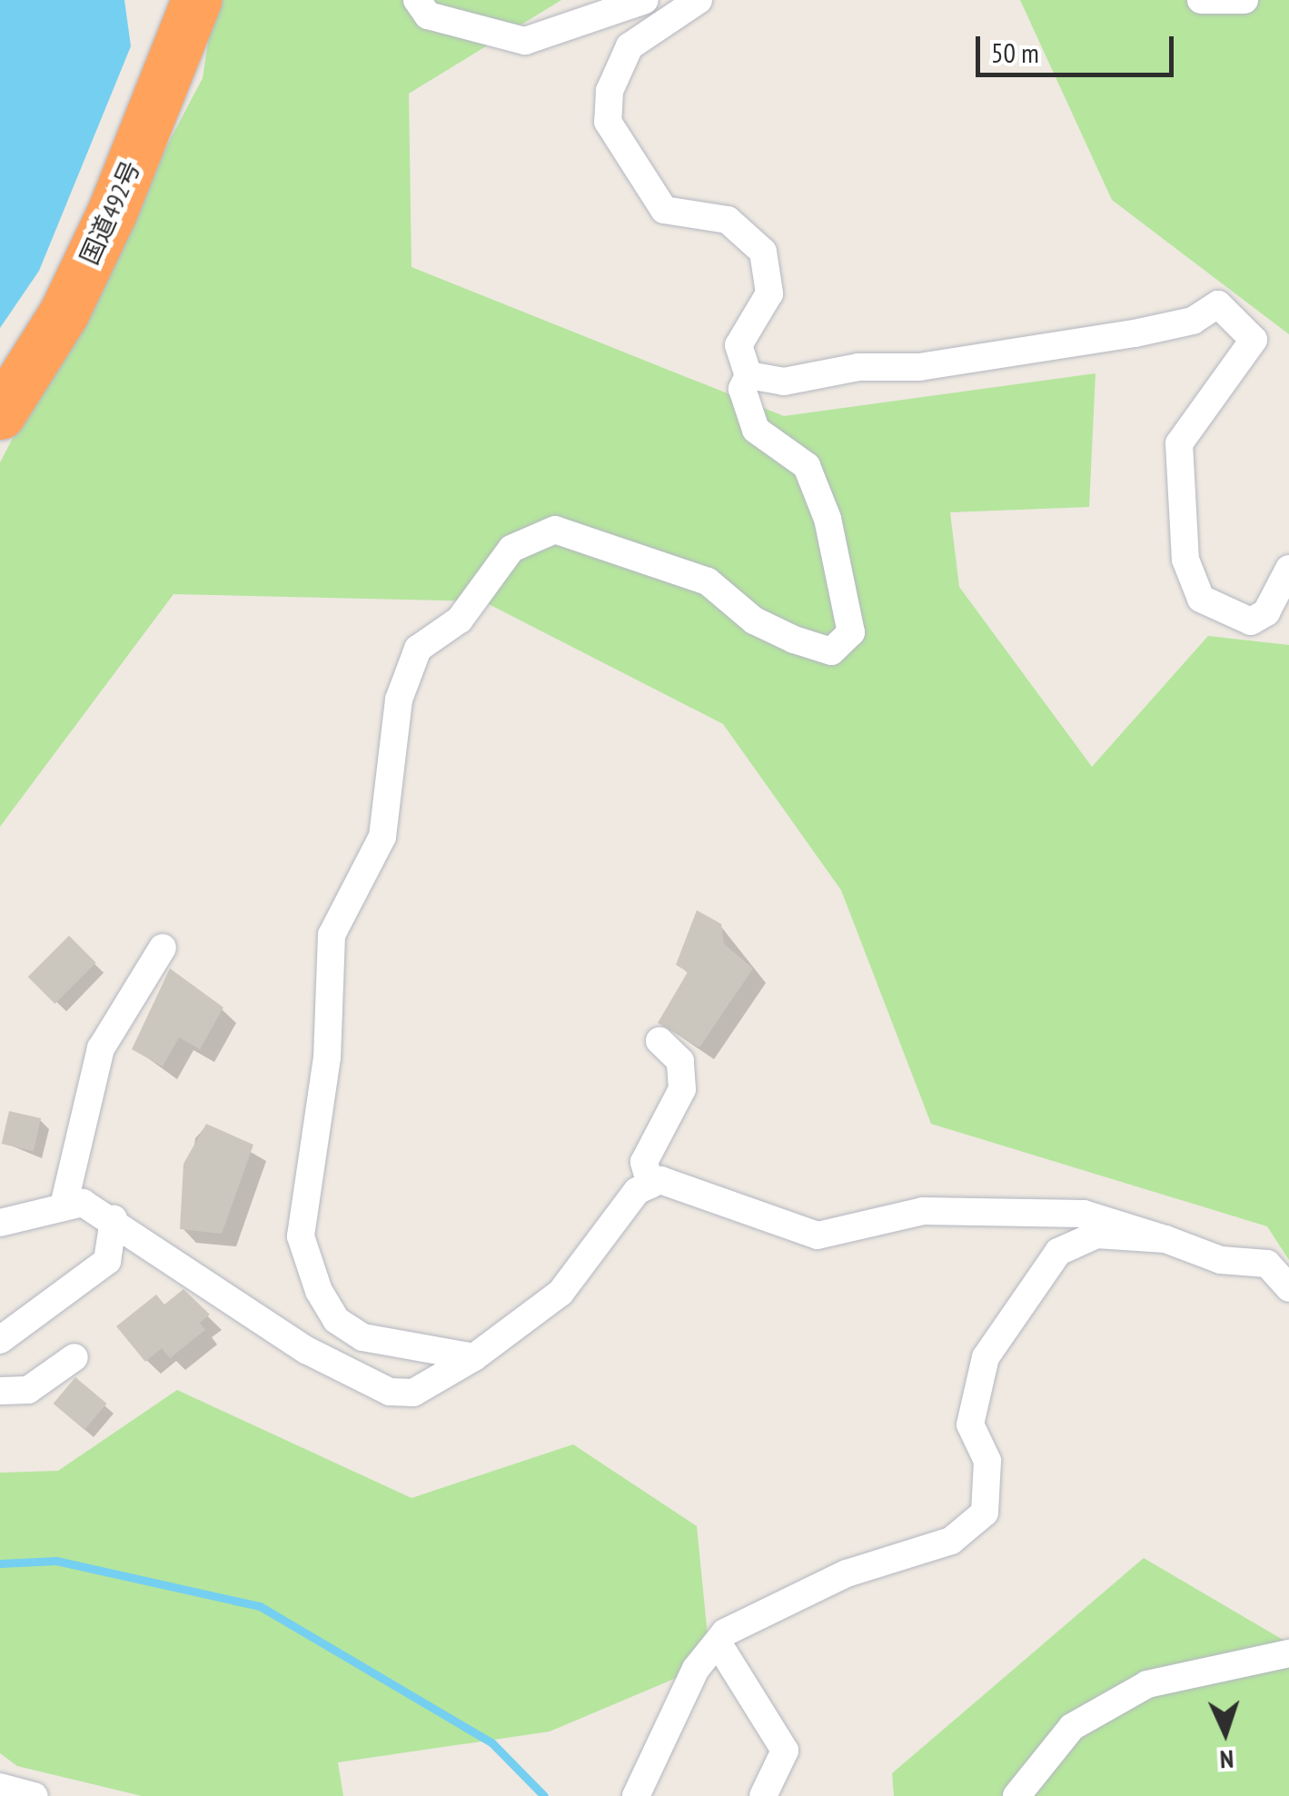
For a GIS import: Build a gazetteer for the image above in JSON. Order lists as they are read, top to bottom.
{
  "streets": {
    "highway": ["国道492号"]
  },
  "scale_bar": "50 m",
  "north": "bottom"
}
